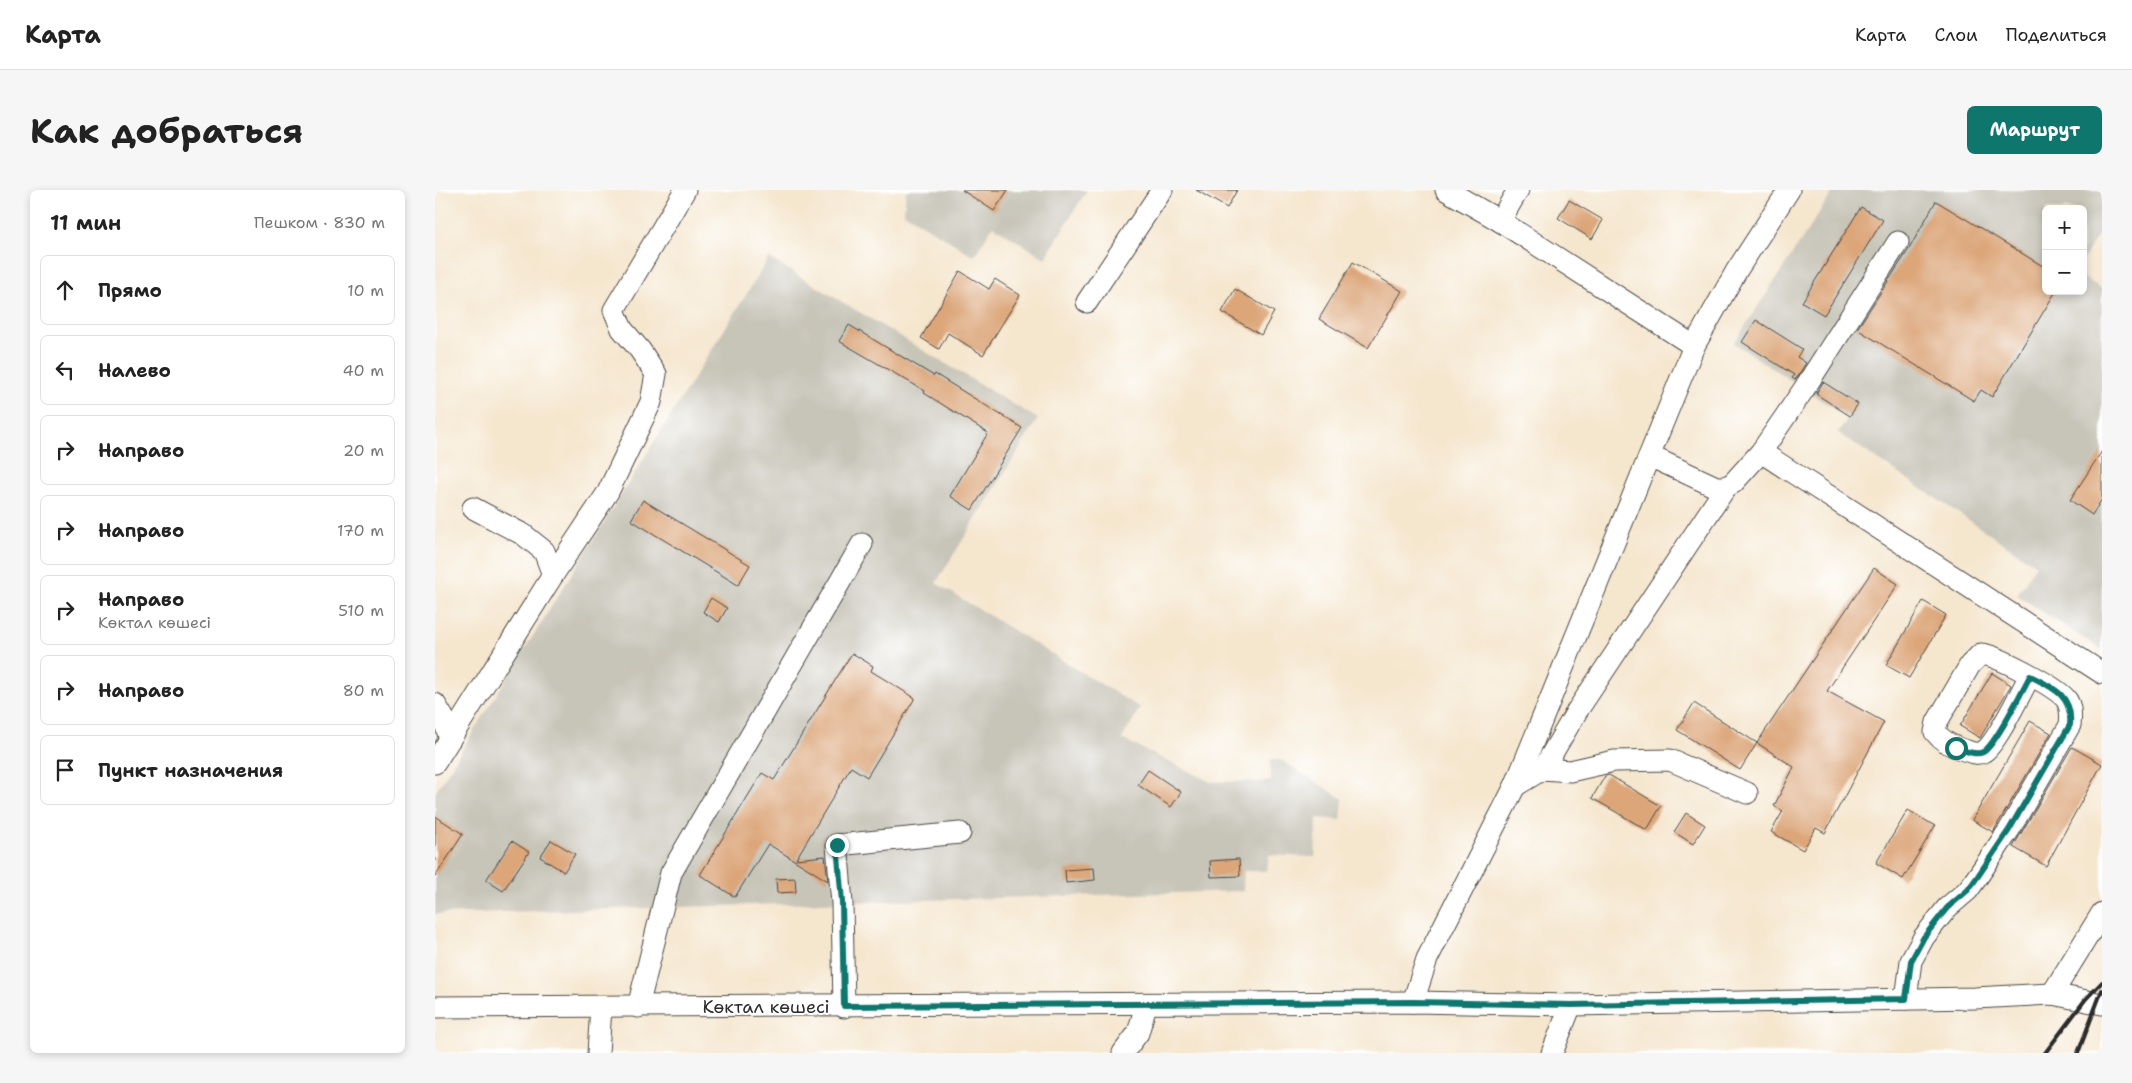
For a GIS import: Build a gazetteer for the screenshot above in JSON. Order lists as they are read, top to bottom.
{
  "streets": {
    "street": ["Көктал көшесі"]
  },
  "page": {
    "header": "Карта",
    "nav": ["Карта", "Слои", "Поделиться"],
    "buttons": "Маршрут",
    "title": "Как добраться",
    "heading": ["11 мин", "Пешком · 830 m"],
    "map_buttons": ["+", "−"],
    "list": [
      ["Прямо", "10 m"],
      ["Налево", "40 m"],
      ["Направо", "20 m"],
      ["Направо", "170 m"],
      ["Направо", "Көктал көшесі", "510 m"],
      ["Направо", "80 m"],
      "Пункт назначения"
    ]
  }
}
